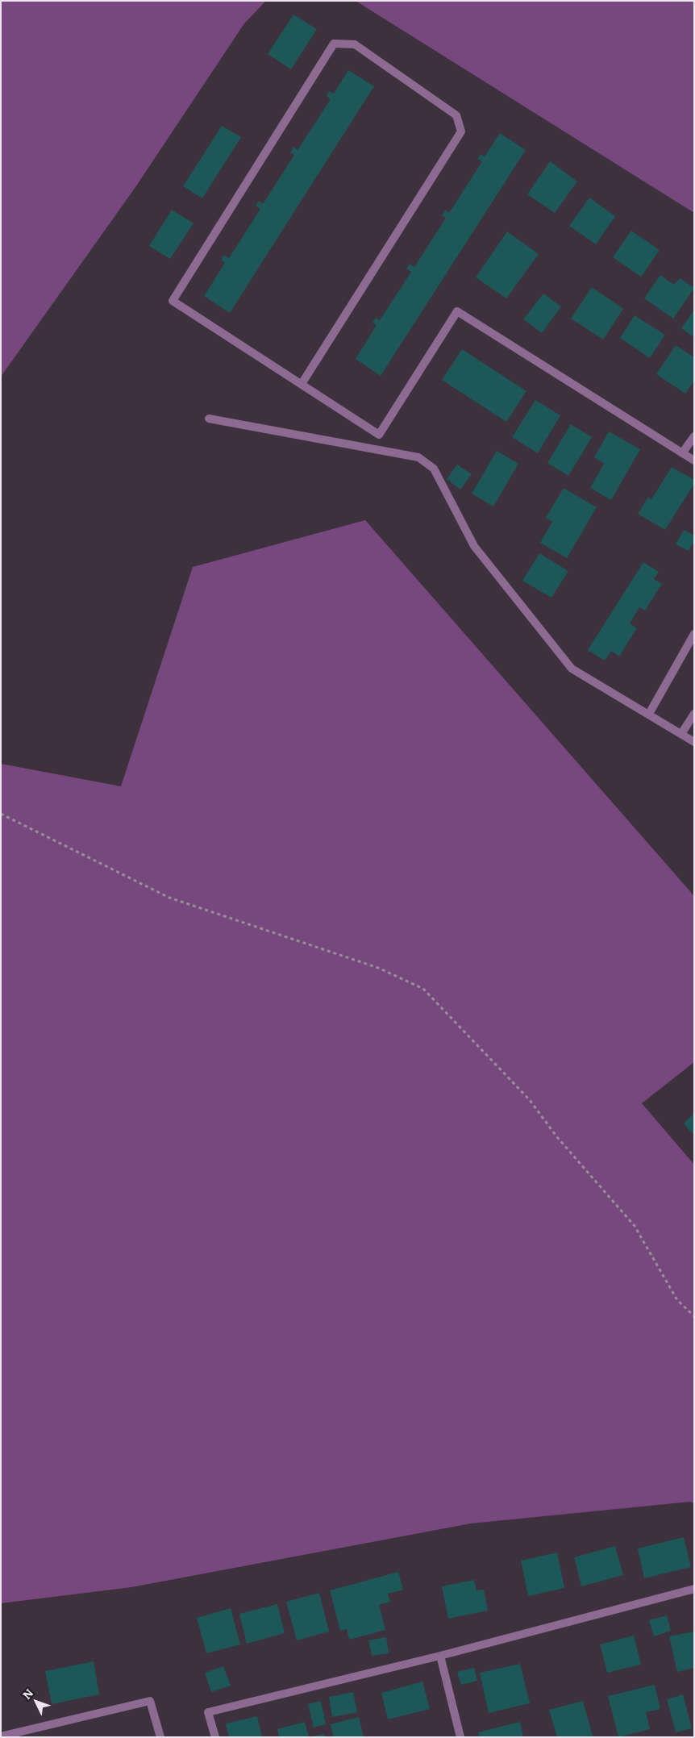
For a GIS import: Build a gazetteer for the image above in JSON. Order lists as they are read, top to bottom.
{
  "north": "top left"
}
